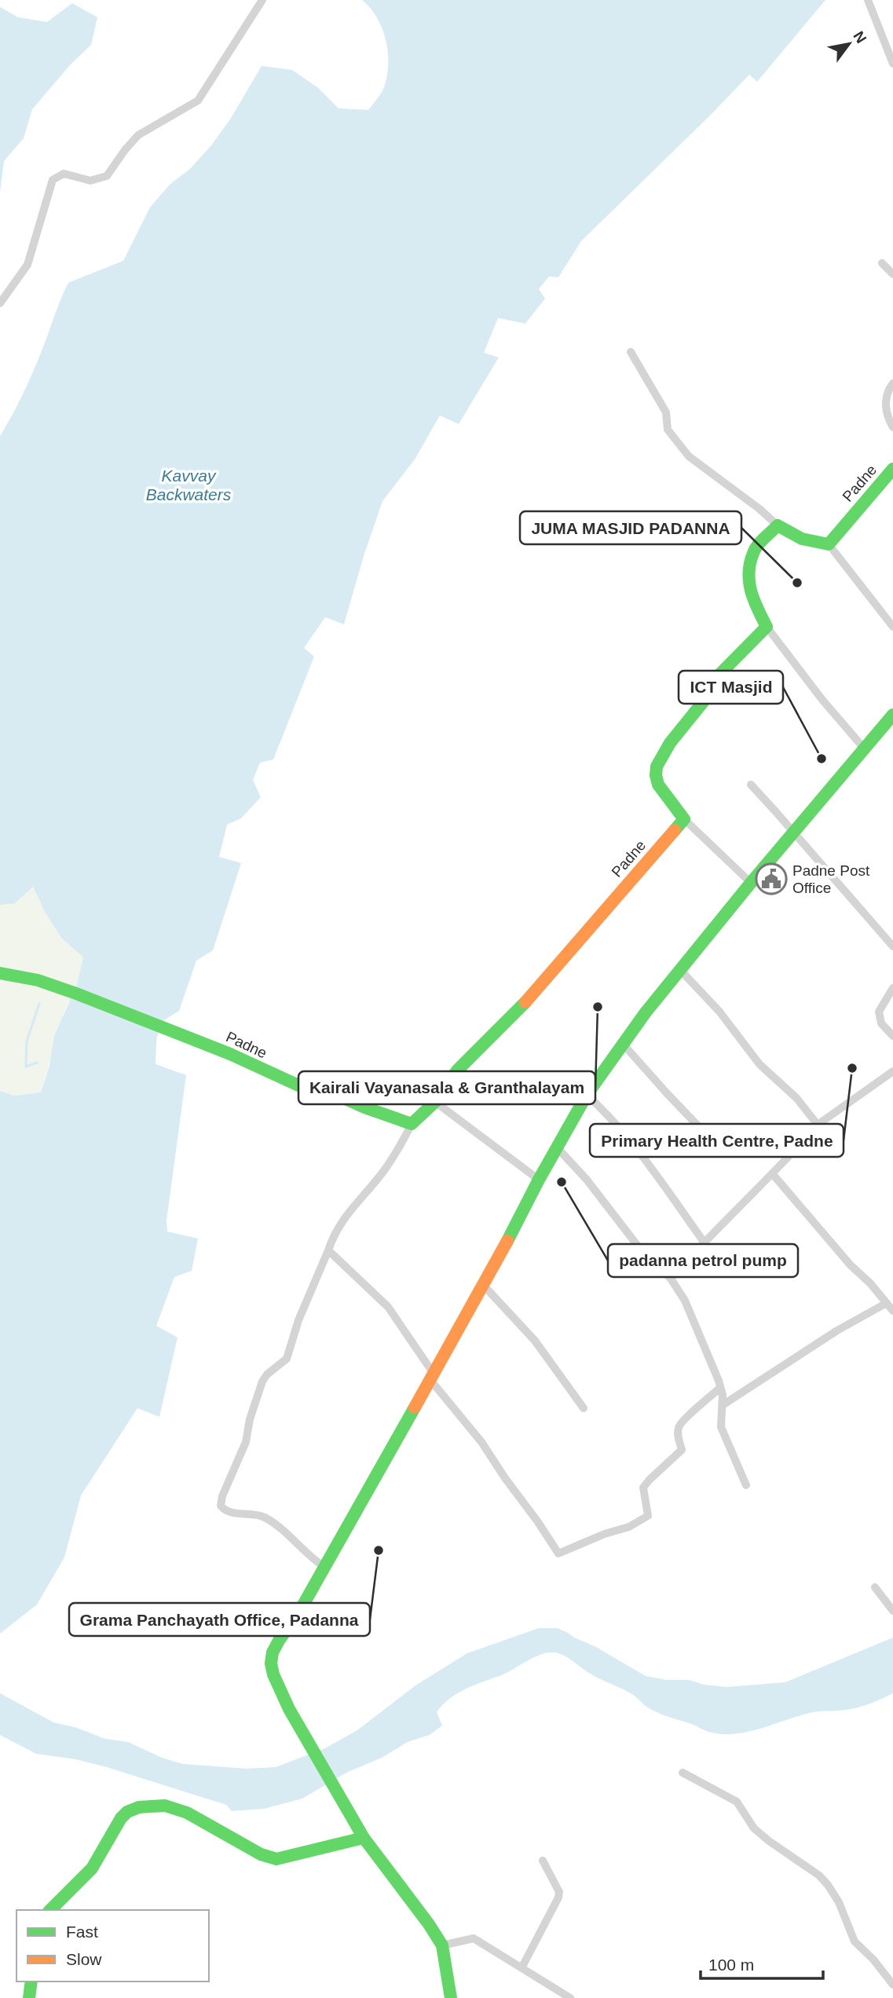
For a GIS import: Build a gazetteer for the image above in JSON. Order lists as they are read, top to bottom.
{
  "streets": {
    "main road": ["Padne"]
  },
  "water": ["Kavvay Backwaters"],
  "places": {
    "other": [
      "JUMA MASJID PADANNA",
      "ICT Masjid",
      "Kairali Vayanasala & Granthalayam",
      "Primary Health Centre, Padne",
      "padanna petrol pump",
      "Grama Panchayath Office, Padanna"
    ],
    "public building": ["Padne Post Office"]
  },
  "legend": ["Fast", "Slow"],
  "scale_bar": "100 m",
  "north": "top right"
}
